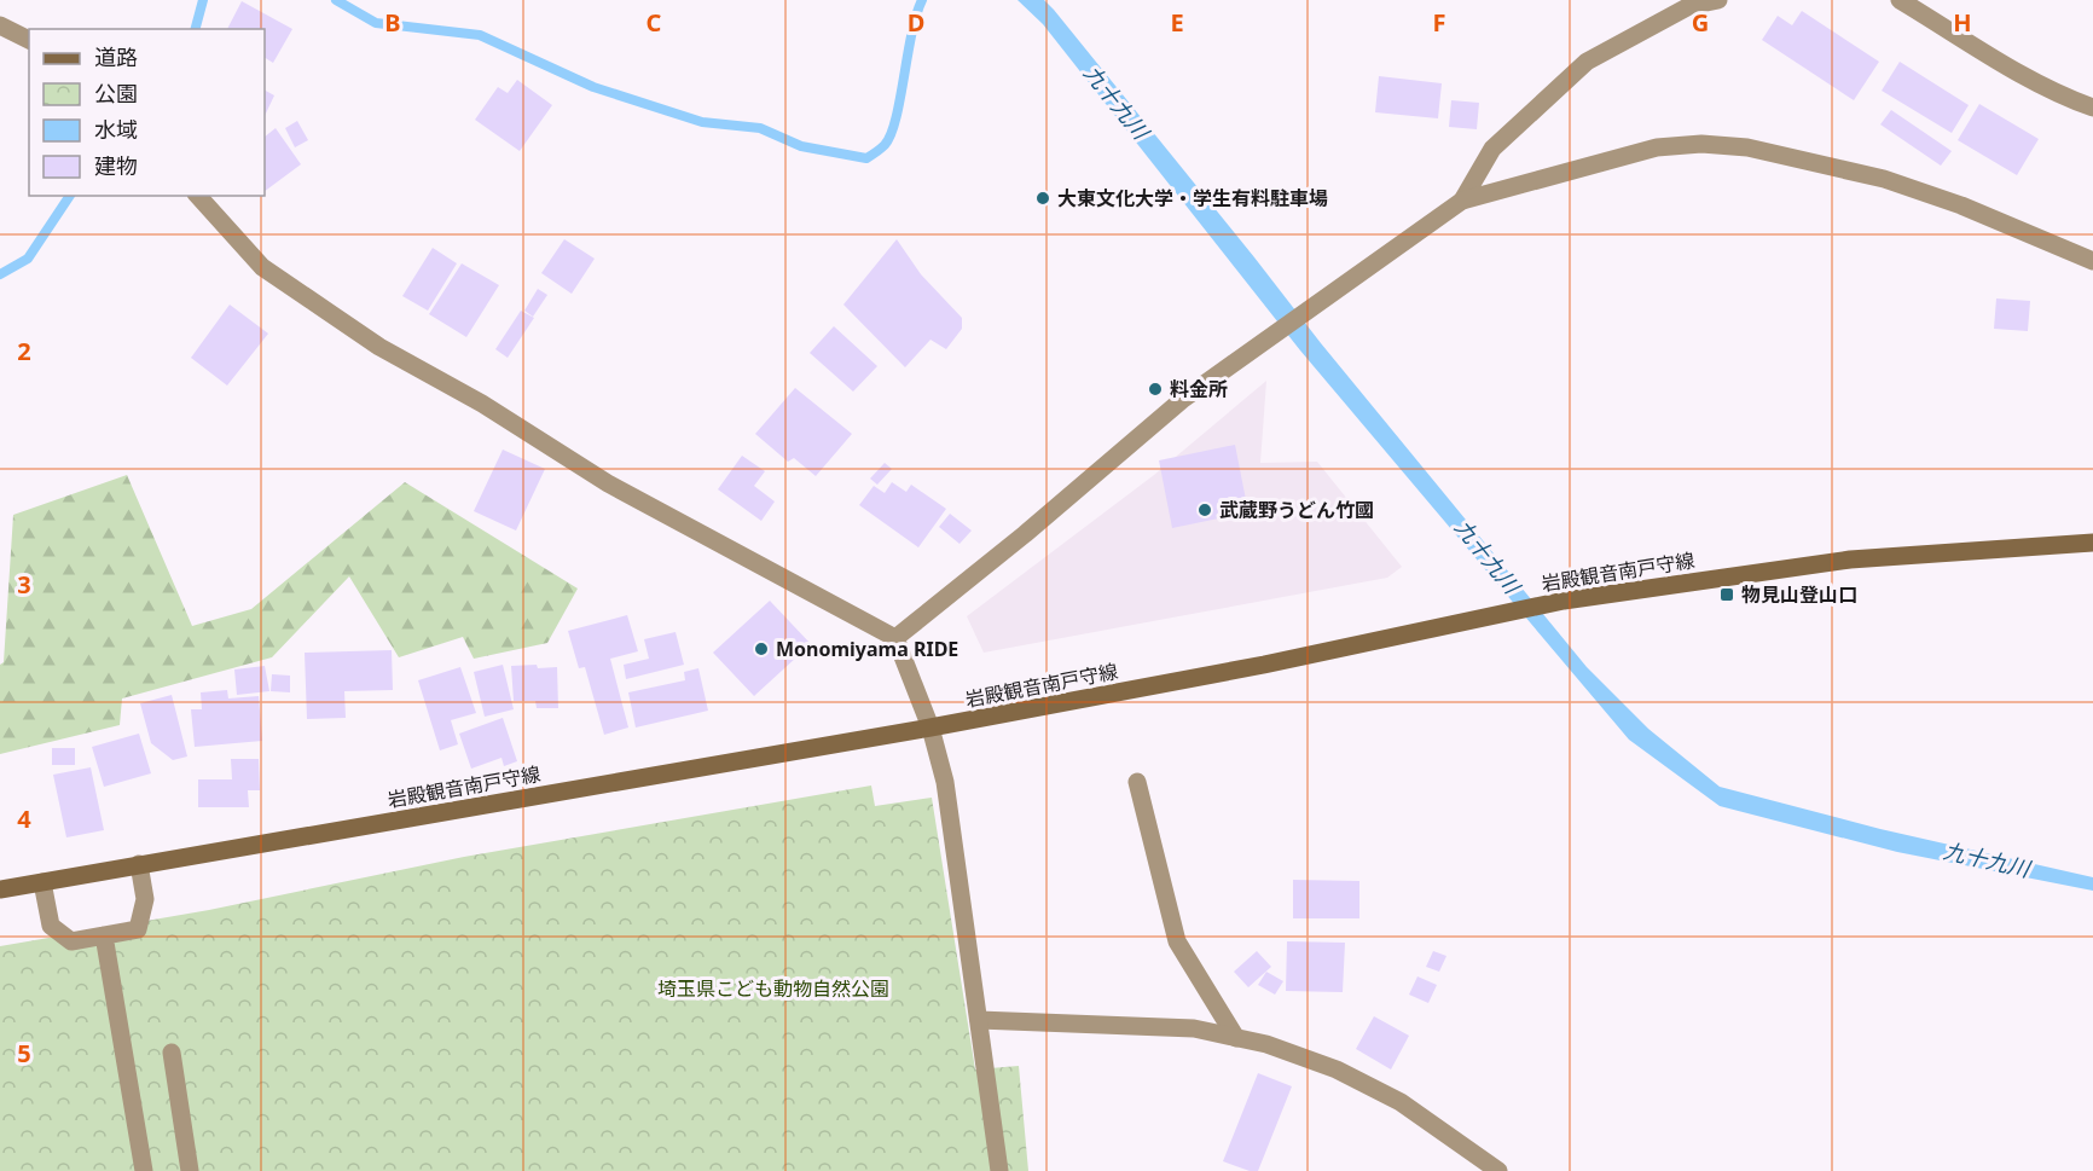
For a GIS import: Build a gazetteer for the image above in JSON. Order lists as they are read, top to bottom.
{
  "streets": {
    "main road": ["岩殿観音南戸守線"]
  },
  "water": ["九十九川"],
  "parks": ["埼玉県こども動物自然公園"],
  "places": {
    "other": [
      "大東文化大学・学生有料駐車場",
      "料金所",
      "武蔵野うどん竹國",
      "Monomiyama RIDE"
    ],
    "transit": ["物見山登山口"]
  },
  "legend": [
    "道路",
    "公園",
    "水域",
    "建物"
  ],
  "grid": {
    "columns": [
      "B",
      "C",
      "D",
      "E",
      "F",
      "G",
      "H"
    ],
    "rows": [
      "2",
      "3",
      "4",
      "5"
    ]
  }
}
